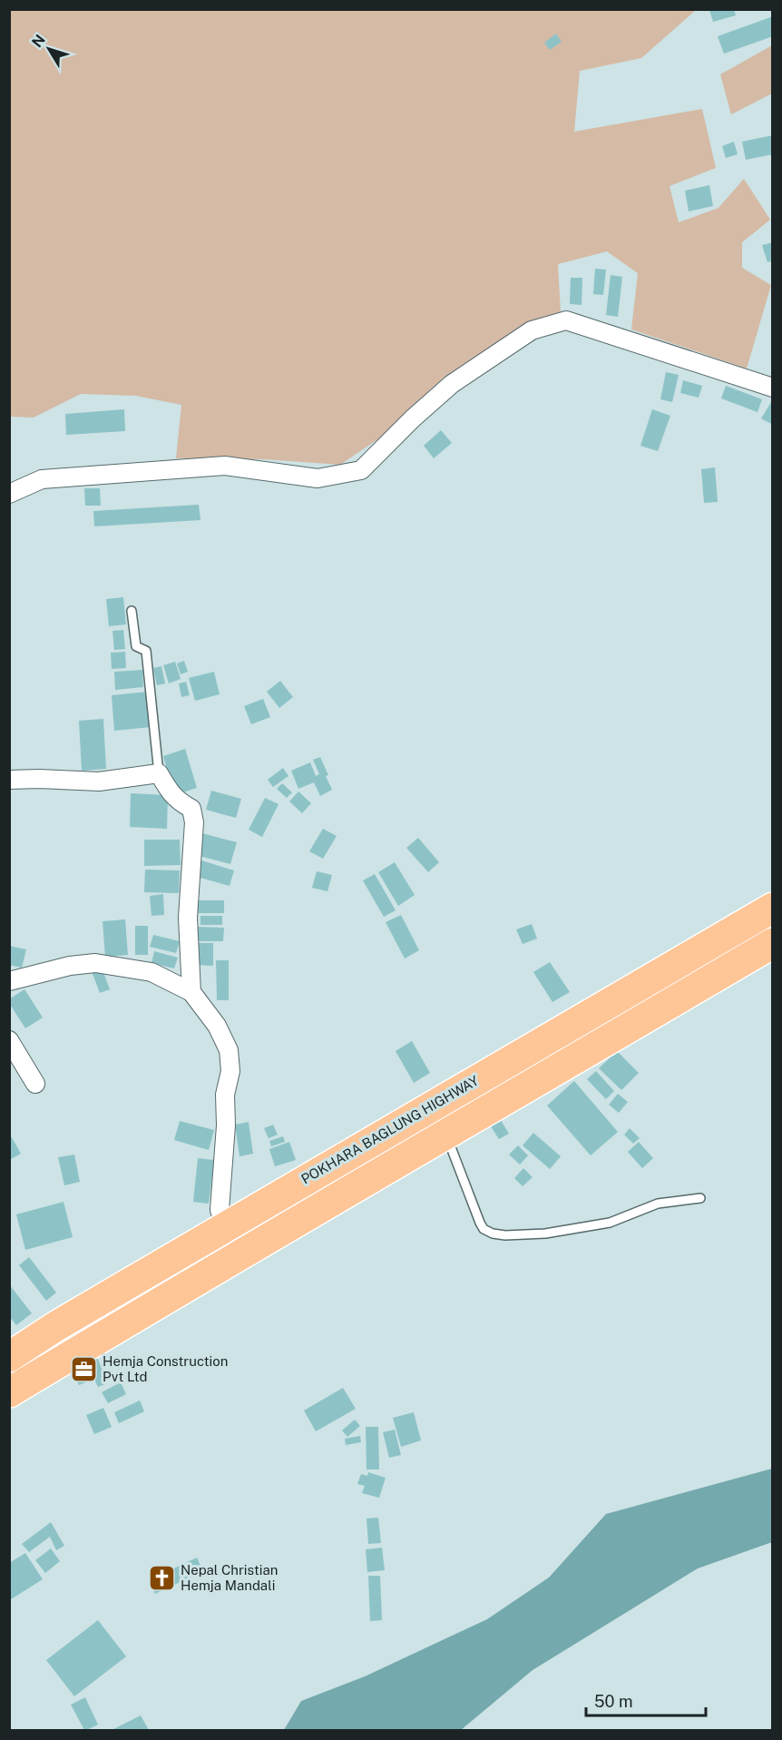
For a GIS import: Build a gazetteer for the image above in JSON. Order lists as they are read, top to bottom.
{
  "streets": {
    "highway": ["POKHARA BAGLUNG HIGHWAY"]
  },
  "places": {
    "office": ["Hemja Construction Pvt Ltd"],
    "church": ["Nepal Christian Hemja Mandali"]
  },
  "scale_bar": "50 m",
  "north": "top left"
}
